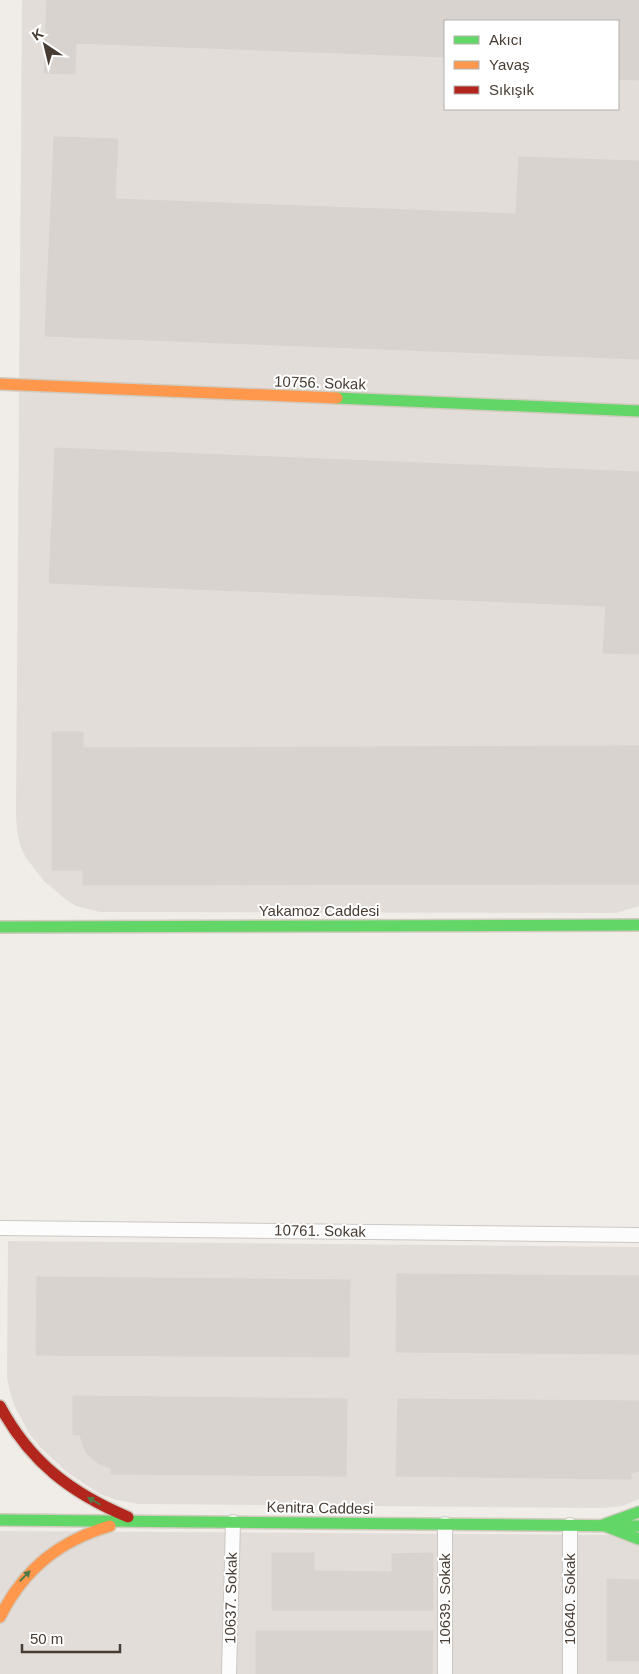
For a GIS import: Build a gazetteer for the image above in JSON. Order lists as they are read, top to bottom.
{
  "streets": {
    "street": [
      "10756. Sokak",
      "Yakamoz Caddesi",
      "10761. Sokak",
      "Kenitra Caddesi",
      "10637. Sokak",
      "10639. Sokak",
      "10640. Sokak"
    ]
  },
  "crossings": [
    ["Kenitra Caddesi", "10637. Sokak"],
    ["Kenitra Caddesi", "10639. Sokak"],
    ["Kenitra Caddesi", "10640. Sokak"]
  ],
  "legend": ["Akıcı", "Yavaş", "Sıkışık"],
  "scale_bar": "50 m",
  "north": "top left"
}
